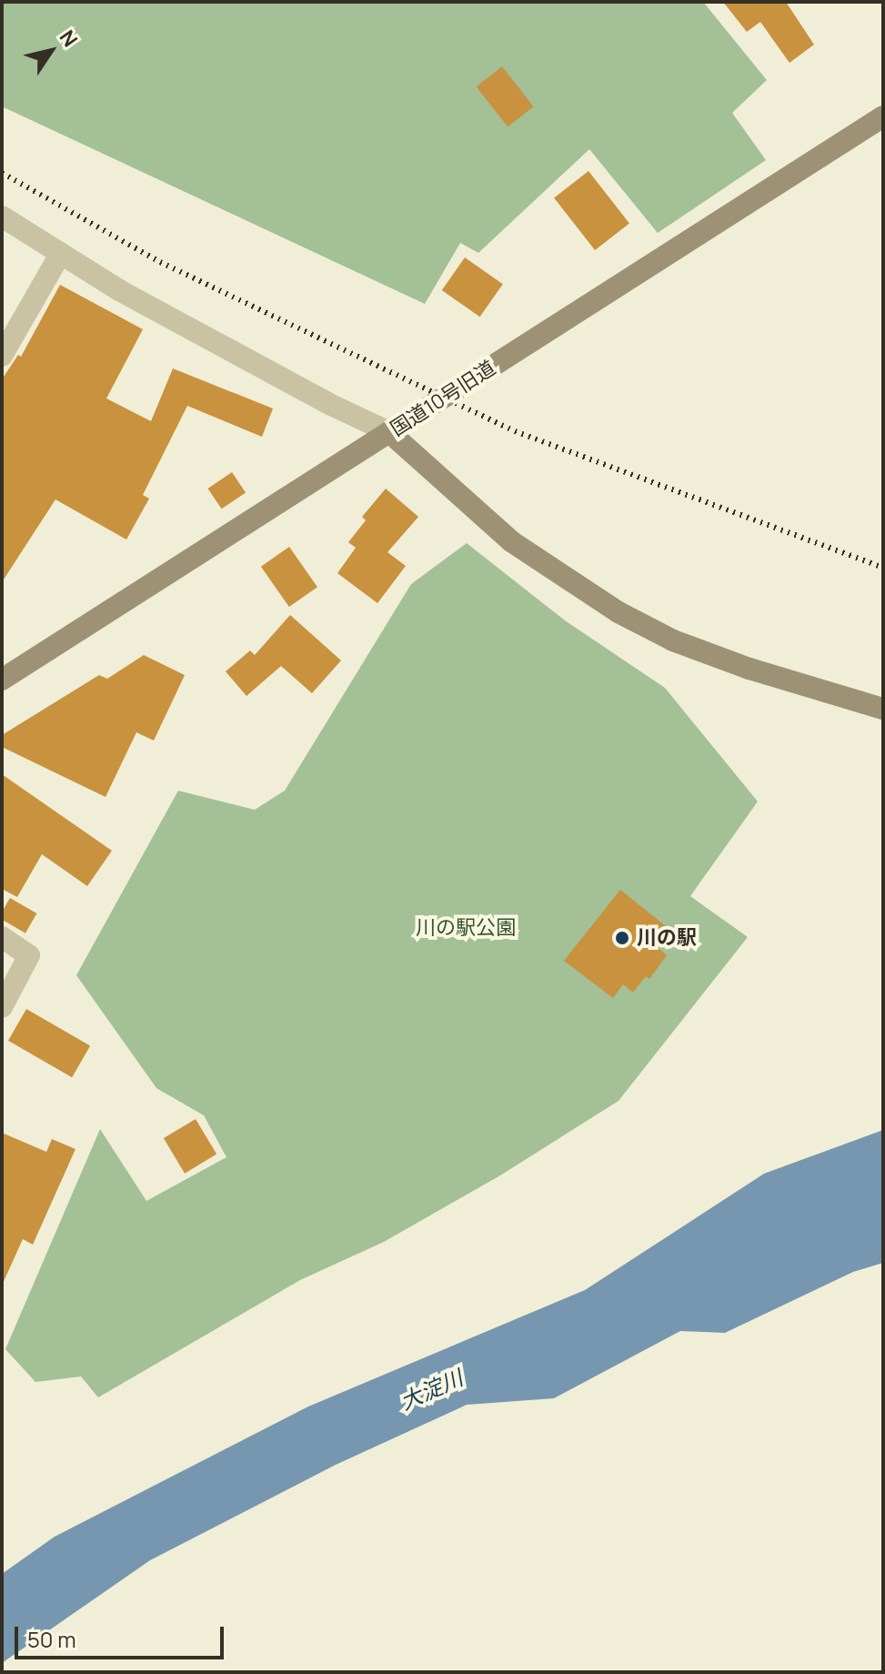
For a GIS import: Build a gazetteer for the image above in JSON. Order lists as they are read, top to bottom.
{
  "streets": {
    "street": ["国道10号旧道"]
  },
  "water": ["大淀川"],
  "parks": ["川の駅公園"],
  "places": ["川の駅"],
  "scale_bar": "50 m",
  "north": "top right"
}
